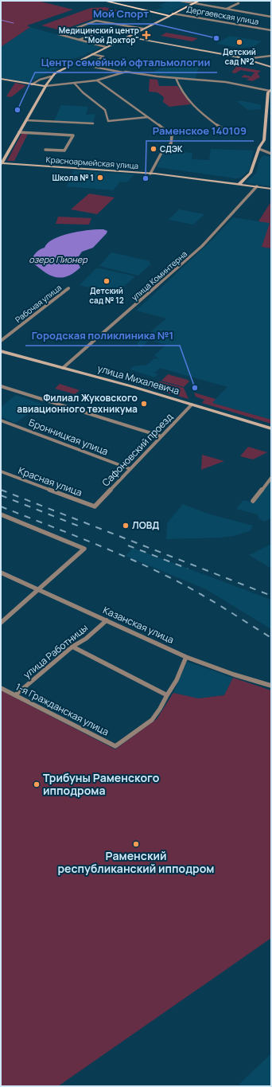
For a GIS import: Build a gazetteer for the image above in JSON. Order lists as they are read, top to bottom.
{
  "streets": {
    "main road": ["Красноармейская улица", "улица Михалевича"],
    "street": [
      "Дергаевская улица",
      "улица Коминтерна",
      "Рабочая улица",
      "Бронницкая улица",
      "Сафоновский проезд",
      "Красная улица",
      "Казанская улица",
      "улица Работницы",
      "1-я Гражданская улица"
    ]
  },
  "crossings": [
    ["Красноармейская улица", "улица Коминтерна"],
    ["улица Коминтерна", "улица Михалевича"],
    ["улица Михалевича", "Сафоновский проезд"],
    ["Бронницкая улица", "Сафоновский проезд"],
    ["Сафоновский проезд", "Красная улица"],
    ["Казанская улица", "улица Работницы"],
    ["улица Работницы", "1-я Гражданская улица"]
  ],
  "water": ["озеро Пионер"],
  "places": {
    "health": ["Медицинский центр \"Мой Доктор\""],
    "other": [
      "Мой Спорт",
      "Детский сад №2",
      "Центр семейной офтальмологии",
      "СДЭК",
      "Школа № 1",
      "Раменское 140109",
      "Детский сад № 12",
      "Городская поликлиника №1",
      "Филиал Жуковского авиационного техникума",
      "ЛОВД",
      "Трибуны Раменского ипподрома",
      "Раменский республиканский ипподром"
    ]
  }
}
